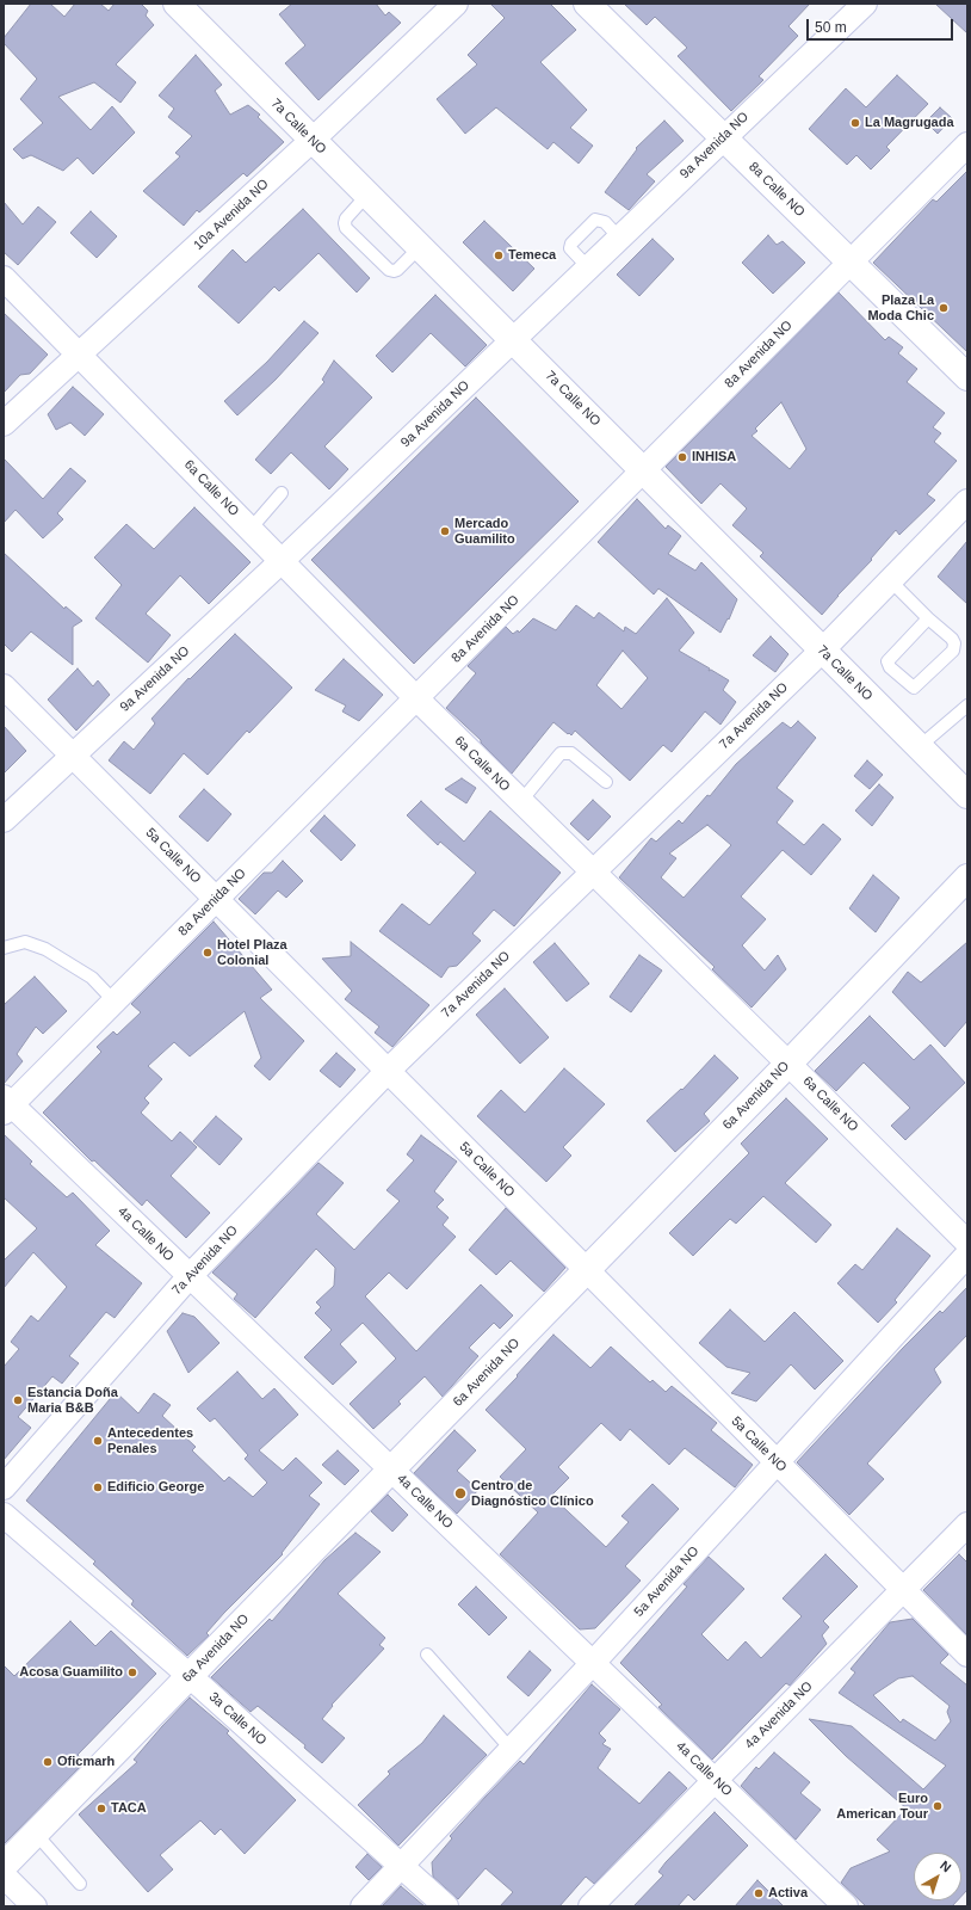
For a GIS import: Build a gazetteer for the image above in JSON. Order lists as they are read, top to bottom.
{
  "streets": {
    "street": [
      "7a Calle NO",
      "9a Avenida NO",
      "8a Calle NO",
      "10a Avenida NO",
      "8a Avenida NO",
      "6a Calle NO",
      "7a Avenida NO",
      "5a Calle NO",
      "6a Avenida NO",
      "4a Calle NO",
      "5a Avenida NO",
      "4a Avenida NO",
      "3a Calle NO"
    ]
  },
  "crossings": [
    ["7a Calle NO", "9a Avenida NO"],
    ["7a Calle NO", "10a Avenida NO"],
    ["7a Calle NO", "8a Avenida NO"],
    ["7a Calle NO", "7a Avenida NO"],
    ["9a Avenida NO", "8a Calle NO"],
    ["9a Avenida NO", "6a Calle NO"],
    ["9a Avenida NO", "5a Calle NO"],
    ["8a Calle NO", "8a Avenida NO"],
    ["10a Avenida NO", "6a Calle NO"],
    ["8a Avenida NO", "6a Calle NO"],
    ["8a Avenida NO", "5a Calle NO"],
    ["8a Avenida NO", "4a Calle NO"],
    ["6a Calle NO", "7a Avenida NO"],
    ["6a Calle NO", "6a Avenida NO"],
    ["6a Calle NO", "5a Avenida NO"],
    ["7a Avenida NO", "5a Calle NO"],
    ["7a Avenida NO", "4a Calle NO"],
    ["5a Calle NO", "6a Avenida NO"],
    ["5a Calle NO", "5a Avenida NO"],
    ["5a Calle NO", "4a Avenida NO"],
    ["6a Avenida NO", "4a Calle NO"],
    ["6a Avenida NO", "3a Calle NO"],
    ["4a Calle NO", "5a Avenida NO"],
    ["4a Calle NO", "4a Avenida NO"],
    ["5a Avenida NO", "3a Calle NO"]
  ],
  "places": [
    "La Magrugada",
    "Temeca",
    "Plaza La Moda Chic",
    "INHISA",
    "Mercado Guamilito",
    "Hotel Plaza Colonial",
    "Estancia Doña Maria B&B",
    "Antecedentes Penales",
    "Edificio George",
    "Centro de Diagnóstico Clínico",
    "Acosa Guamilito",
    "Oficmarh",
    "Euro American Tour",
    "TACA",
    "Activa"
  ],
  "scale_bar": "50 m",
  "north": "top right"
}
